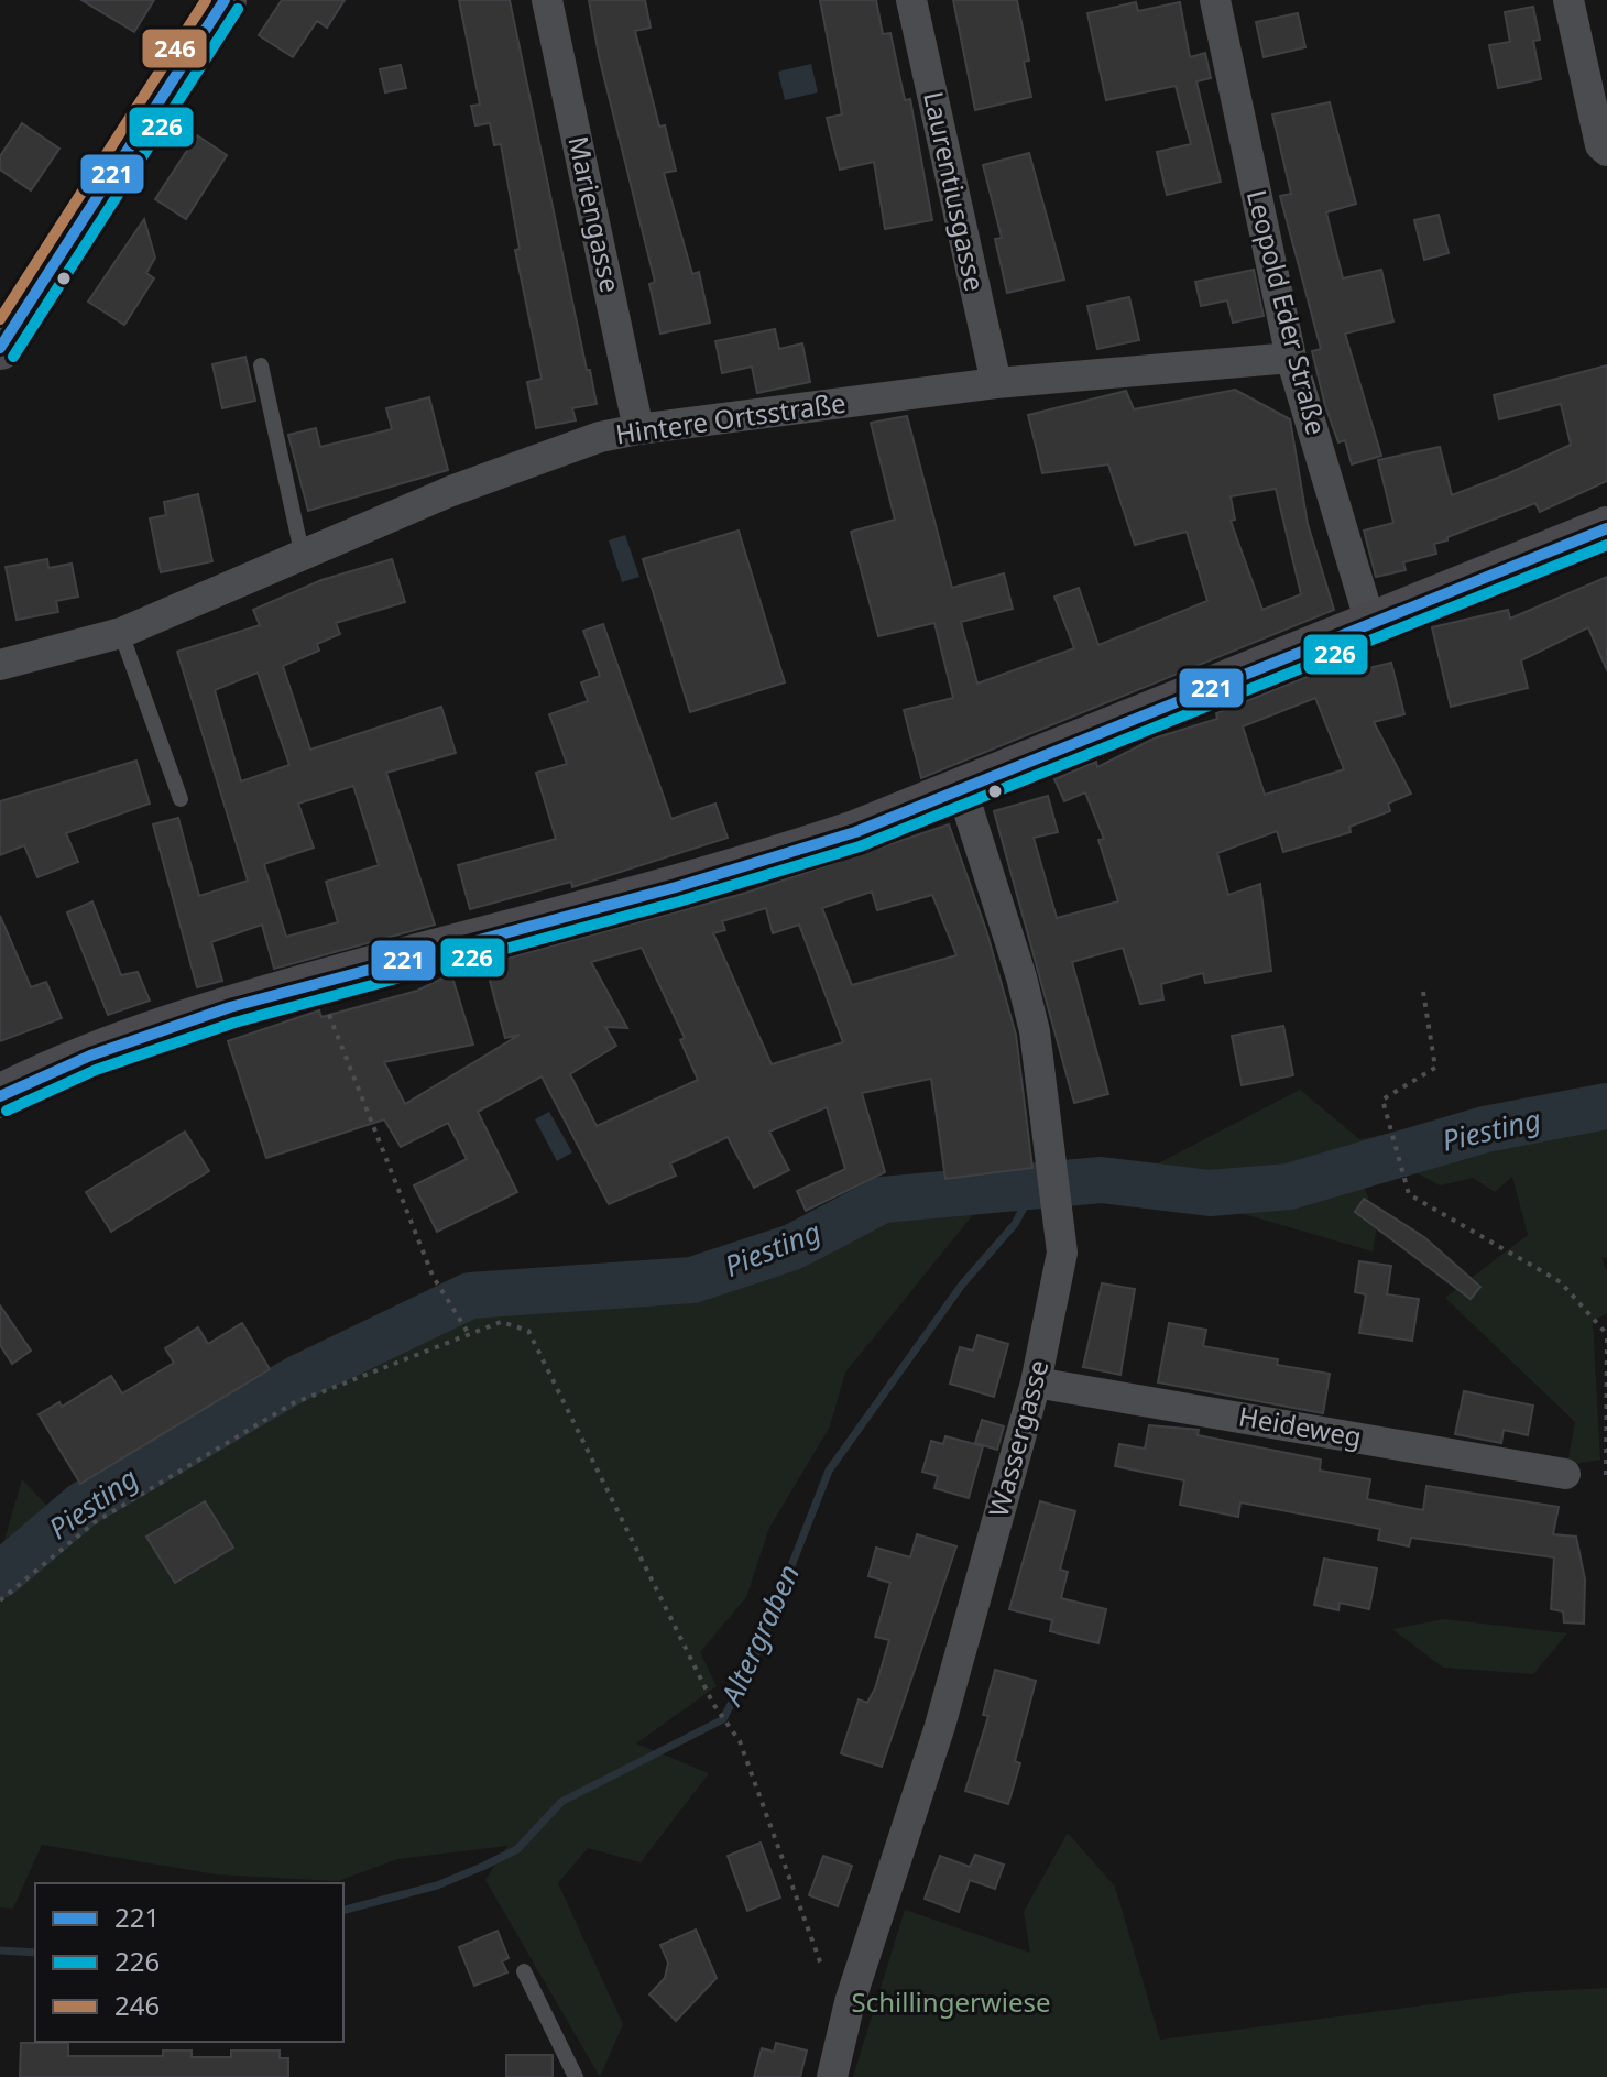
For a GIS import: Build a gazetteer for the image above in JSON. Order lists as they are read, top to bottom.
{
  "streets": {
    "street": [
      "Laurentiusgasse",
      "Mariengasse",
      "Leopold Eder Straße",
      "Hintere Ortsstraße",
      "Heideweg",
      "Wassergasse"
    ]
  },
  "crossings": [
    ["Laurentiusgasse", "Hintere Ortsstraße"],
    ["Mariengasse", "Hintere Ortsstraße"],
    ["Leopold Eder Straße", "Hintere Ortsstraße"],
    ["Heideweg", "Wassergasse"]
  ],
  "water": ["Piesting", "Altergraben"],
  "parks": ["Schillingerwiese"],
  "lines": ["transit line 221", "transit line 246", "transit line 226"],
  "legend": ["221", "226", "246"]
}
